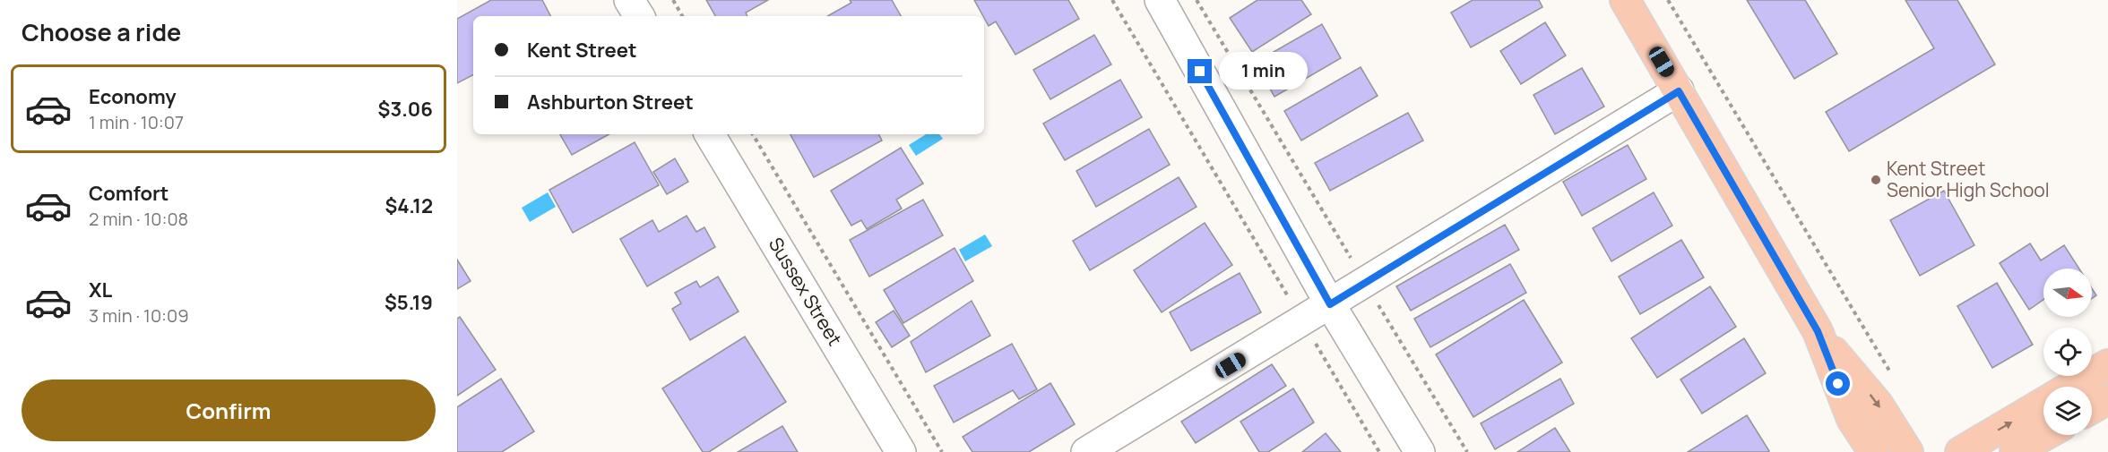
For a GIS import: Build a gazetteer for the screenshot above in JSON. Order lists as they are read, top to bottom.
{
  "streets": {
    "street": ["Sussex Street"]
  },
  "places": ["Kent Street Senior High School"],
  "north": "right",
  "page": {
    "heading": "Choose a ride",
    "banner": ["Kent Street", "Ashburton Street"],
    "bubble": "1 min",
    "list": [
      {
        "name": "Economy",
        "note": "1 min · 10:07",
        "value": "$3.06"
      },
      {
        "name": "Comfort",
        "note": "2 min · 10:08",
        "value": "$4.12"
      },
      {
        "name": "XL",
        "note": "3 min · 10:09",
        "value": "$5.19"
      }
    ],
    "buttons": "Confirm"
  }
}
